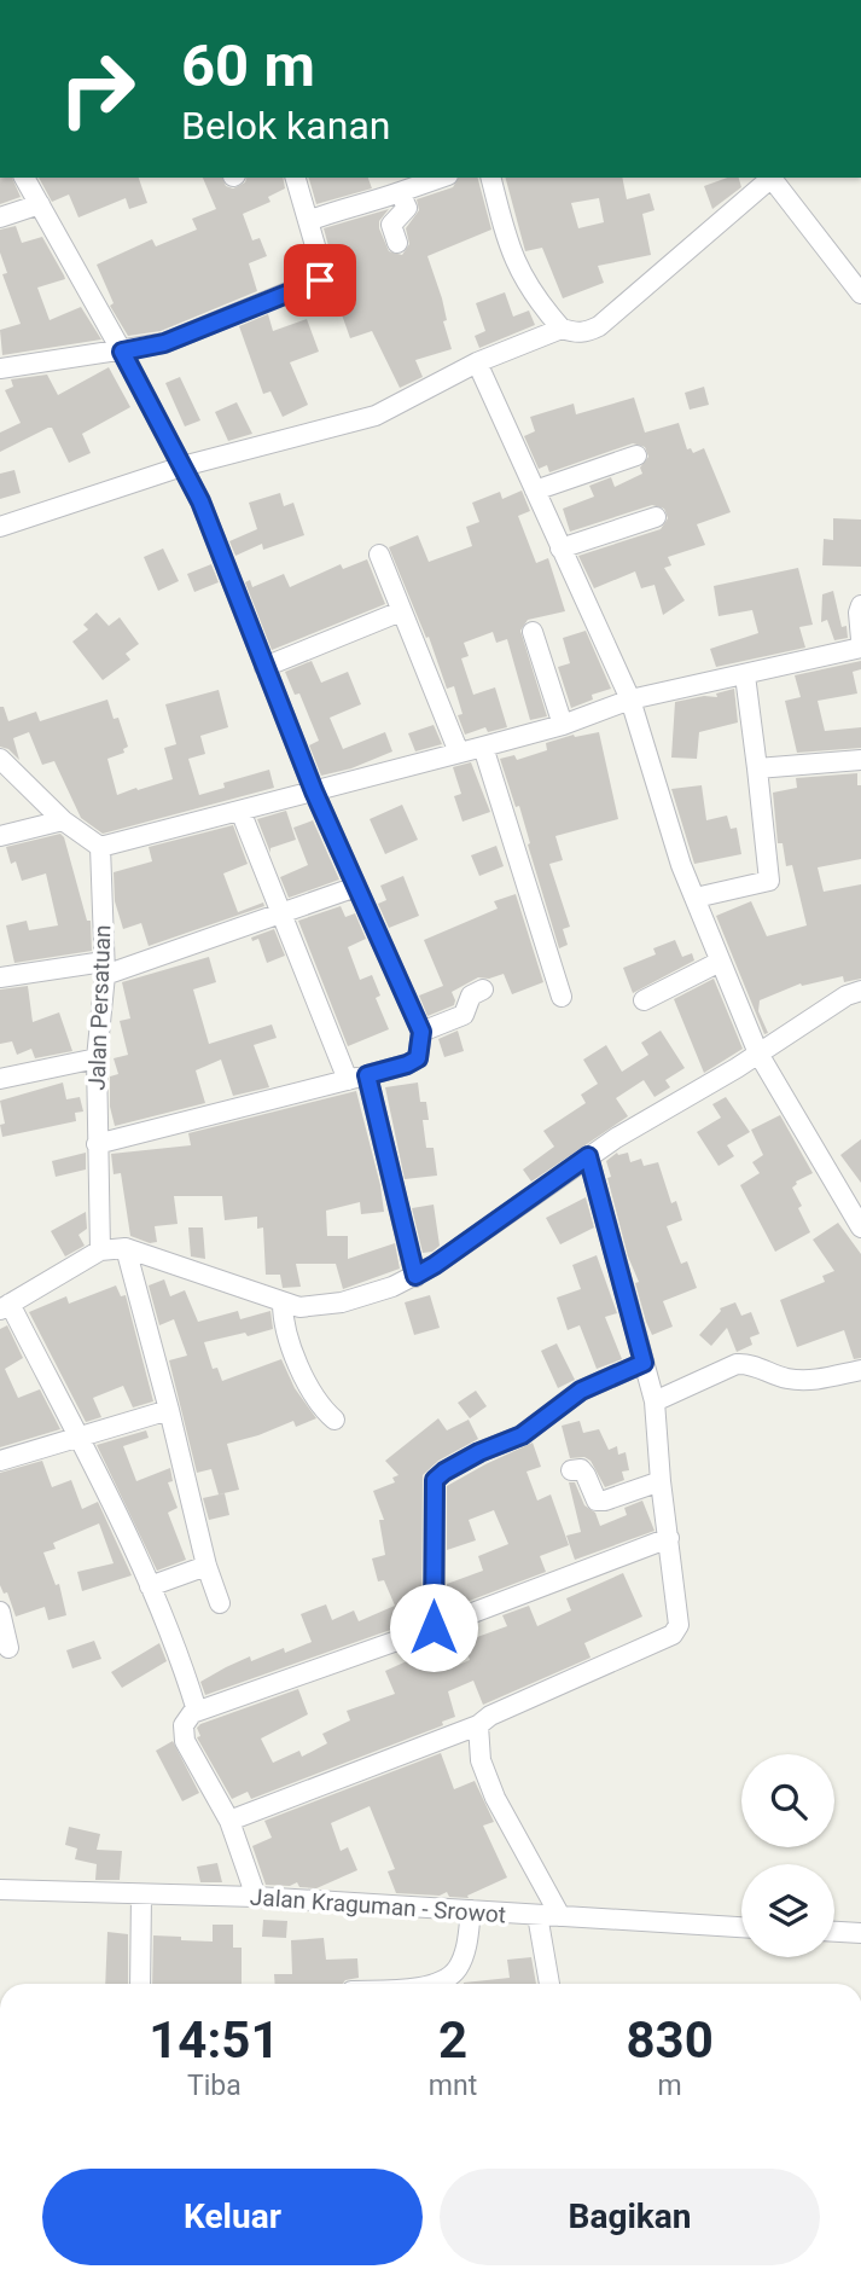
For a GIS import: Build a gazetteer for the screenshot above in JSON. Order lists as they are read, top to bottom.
{
  "streets": {
    "street": ["Jalan Persatuan", "Jalan Kraguman - Srowot"]
  },
  "page": {
    "turn": ["60 m", "Belok kanan"],
    "eta": [
      "14:51",
      "Tiba",
      "2",
      "mnt",
      "830",
      "m"
    ],
    "buttons": ["Keluar", "Bagikan"]
  }
}
